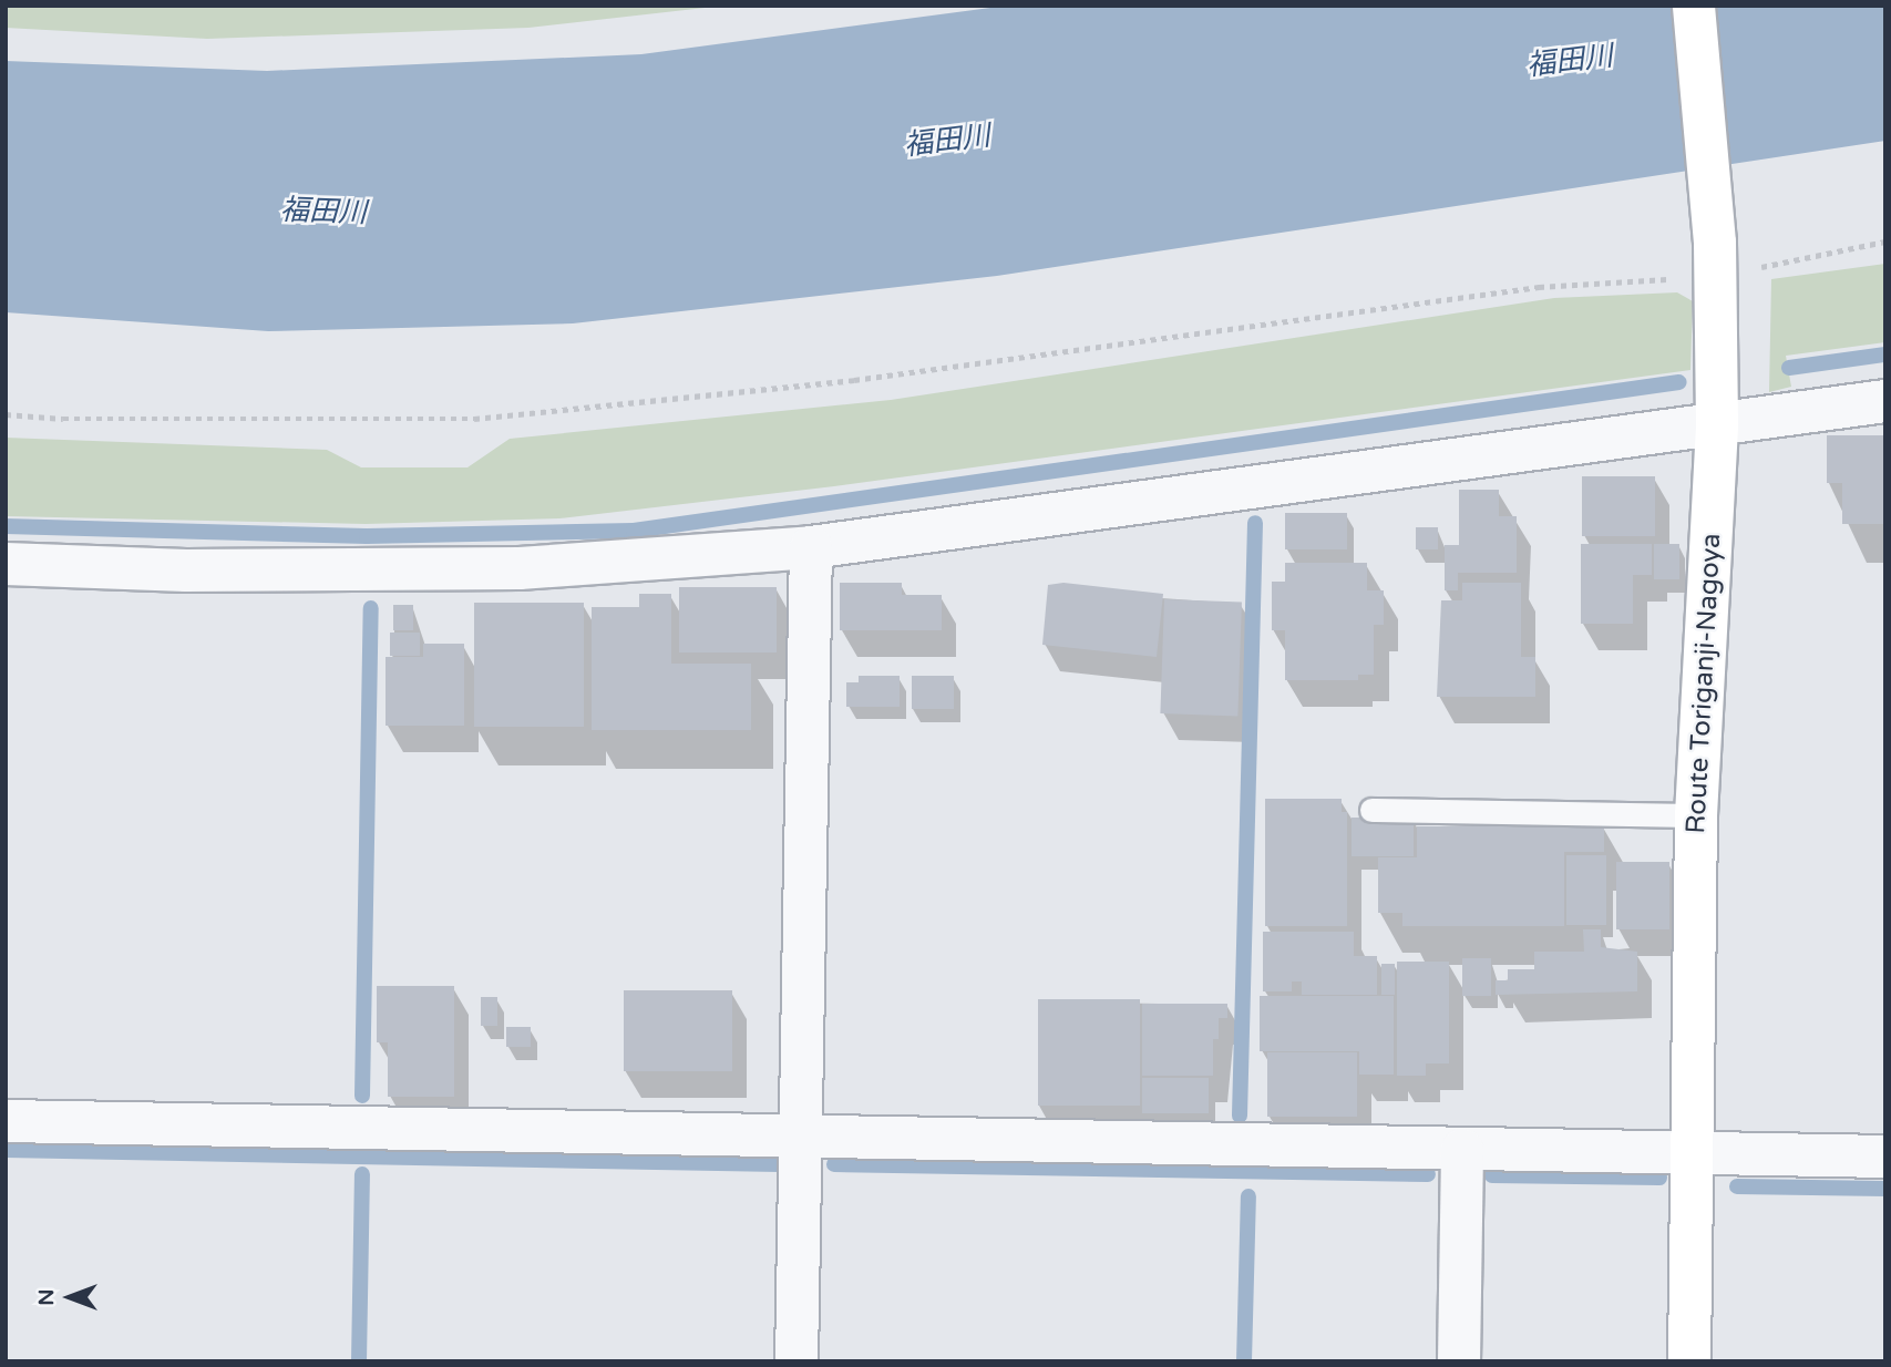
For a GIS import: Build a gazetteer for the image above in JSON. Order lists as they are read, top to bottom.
{
  "streets": {
    "main road": ["Route Toriganji-Nagoya"]
  },
  "water": ["福田川"],
  "north": "left"
}
